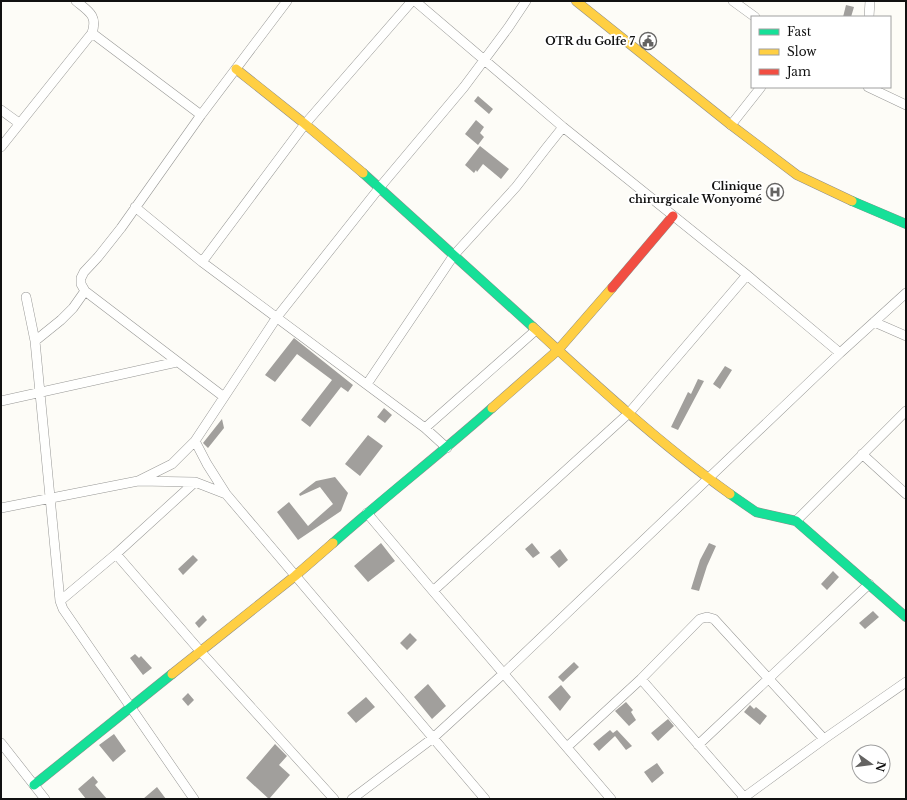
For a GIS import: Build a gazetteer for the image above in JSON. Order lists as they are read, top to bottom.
{
  "places": {
    "public building": ["OTR du Golfe 7"],
    "hospital": ["Clinique chirurgicale Wonyomé"]
  },
  "legend": ["Fast", "Slow", "Jam"],
  "north": "right"
}
